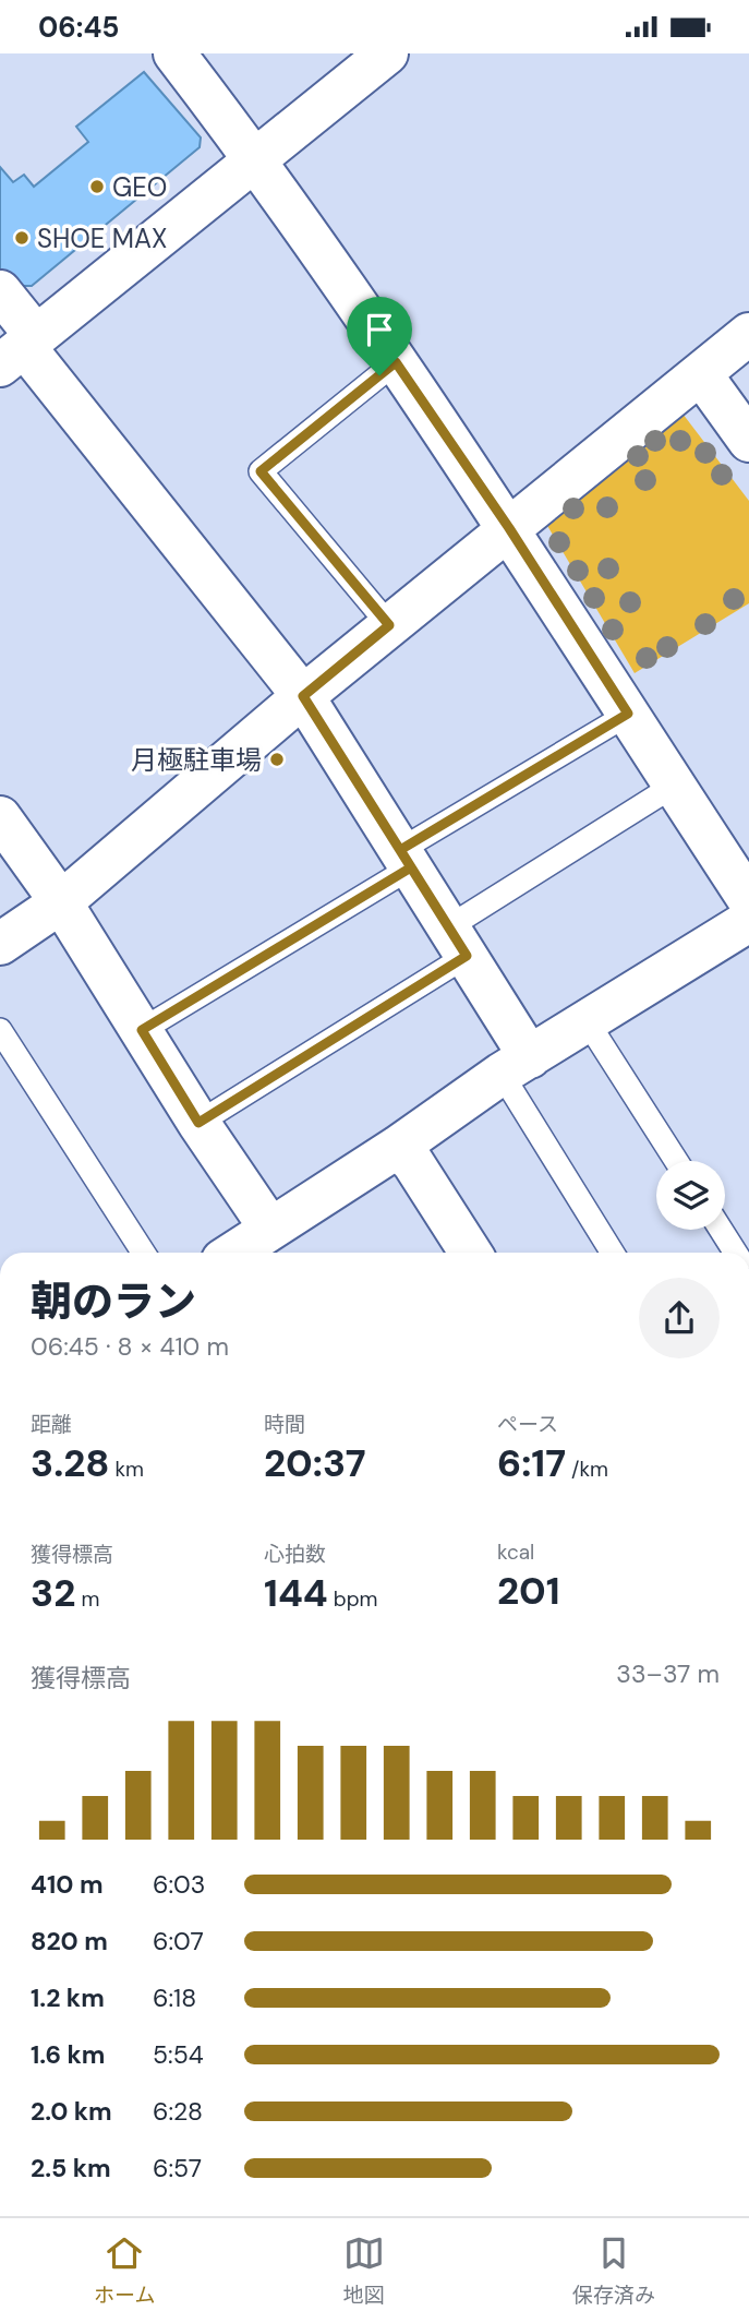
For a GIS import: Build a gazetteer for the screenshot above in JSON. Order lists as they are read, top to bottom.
{
  "places": ["GEO", "SHOE MAX", "月極駐車場"],
  "page": {
    "status": "06:45",
    "heading": ["朝のラン", "06:45 · 8 × 410 m"],
    "stats": [
      ["距離", "3.28 km"],
      ["時間", "20:37"],
      ["ペース", "6:17 /km"],
      ["獲得標高", "32 m"],
      ["心拍数", "144 bpm"],
      ["kcal", "201"]
    ],
    "chart": ["獲得標高", "33–37 m"],
    "list": [
      {
        "name": "410 m",
        "note": "6:03"
      },
      {
        "name": "820 m",
        "note": "6:07"
      },
      {
        "name": "1.2 km",
        "note": "6:18"
      },
      {
        "name": "1.6 km",
        "note": "5:54"
      },
      {
        "name": "2.0 km",
        "note": "6:28"
      },
      {
        "name": "2.5 km",
        "note": "6:57"
      }
    ],
    "tabs": ["ホーム", "地図", "保存済み"]
  }
}
